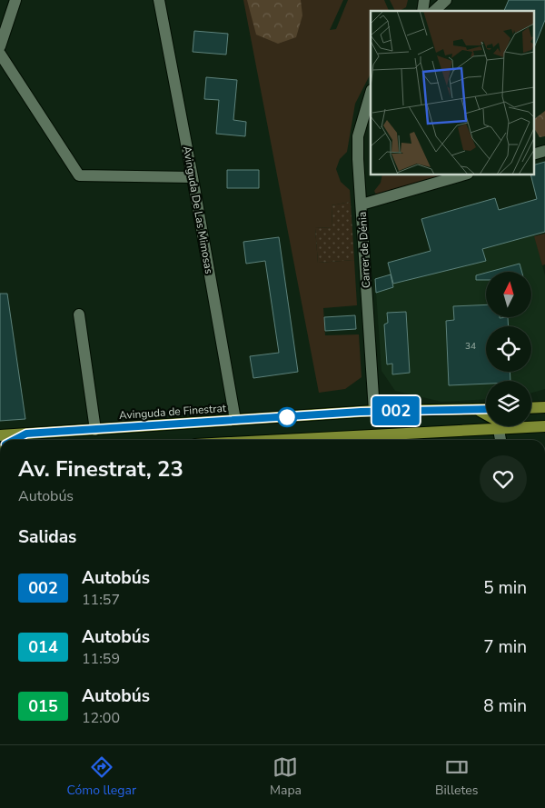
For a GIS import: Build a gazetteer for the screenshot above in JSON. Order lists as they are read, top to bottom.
{
  "streets": {
    "main road": ["Avinguda de Finestrat"],
    "street": ["Avinguda De Las Mimosas", "Carrer de Dénia"]
  },
  "crossings": [
    ["Avinguda De Las Mimosas", "Avinguda de Finestrat"],
    ["Carrer de Dénia", "Avinguda de Finestrat"]
  ],
  "lines": ["bus line 002"],
  "house_numbers": ["34"],
  "north": "top",
  "page": {
    "on_map": "002",
    "heading": [
      ["Av. Finestrat, 23", "Autobús"],
      "Salidas"
    ],
    "list": [
      {
        "mark": "002",
        "name": "Autobús",
        "note": "11:57",
        "value": "5 min"
      },
      {
        "mark": "014",
        "name": "Autobús",
        "note": "11:59",
        "value": "7 min"
      },
      {
        "mark": "015",
        "name": "Autobús",
        "note": "12:00",
        "value": "8 min"
      }
    ],
    "tabs": ["Cómo llegar", "Mapa", "Billetes"]
  }
}
